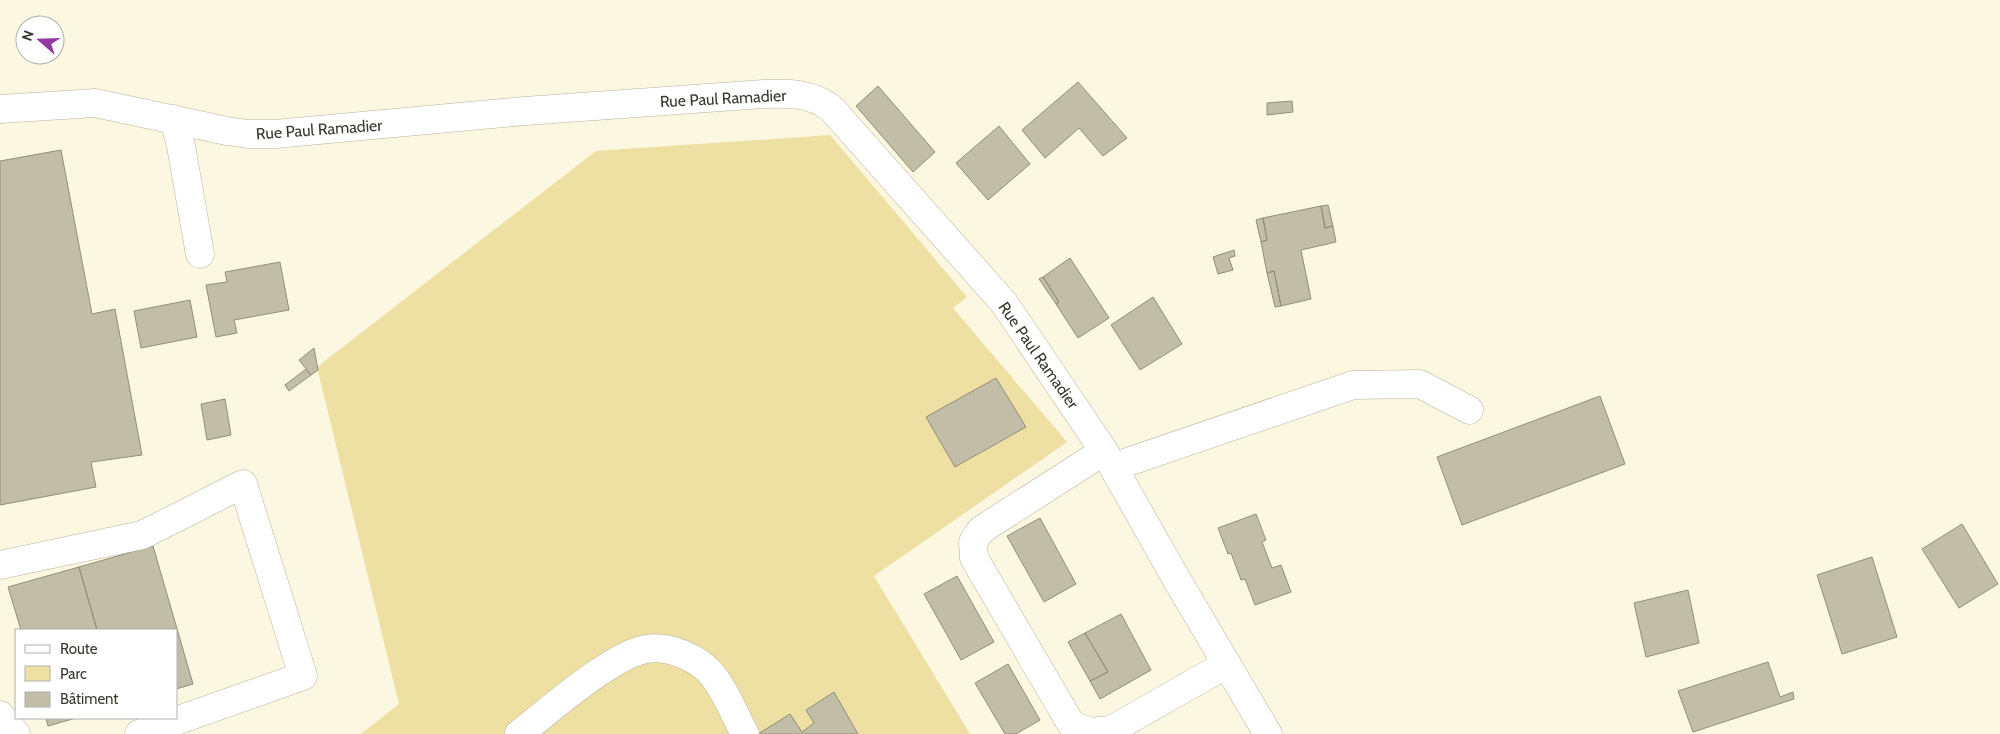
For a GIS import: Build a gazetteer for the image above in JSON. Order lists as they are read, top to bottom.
{
  "streets": {
    "street": ["Rue Paul Ramadier"]
  },
  "legend": ["Route", "Parc", "Bâtiment"],
  "north": "left"
}
